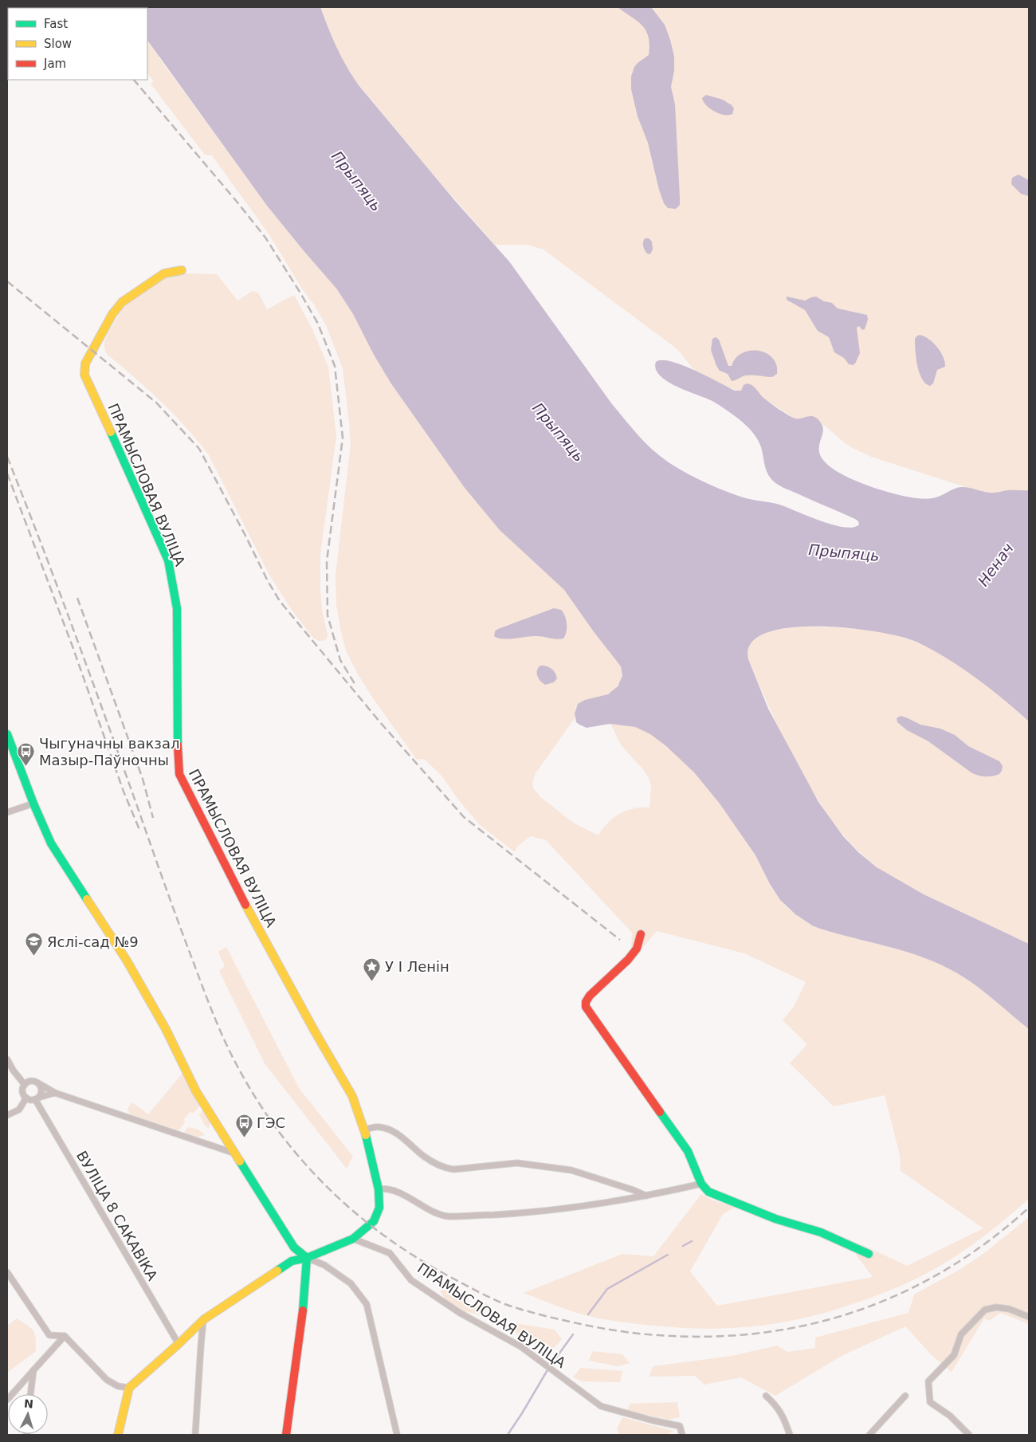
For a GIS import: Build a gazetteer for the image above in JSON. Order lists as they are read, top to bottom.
{
  "streets": {
    "street": ["ПРАМЫСЛОВАЯ ВУЛІЦА", "ВУЛІЦА 8 САКАВІКА"]
  },
  "crossings": [
    ["ПРАМЫСЛОВАЯ ВУЛІЦА", "ВУЛІЦА 8 САКАВІКА"]
  ],
  "water": ["Прыпяць", "Ненач"],
  "places": {
    "bus stop": ["Чыгуначны вакзал Мазыр-Паўночны", "ГЭС"],
    "school or university": ["Яслі-сад №9"],
    "place": ["У І Ленін"]
  },
  "legend": ["Fast", "Slow", "Jam"],
  "north": "top"
}
